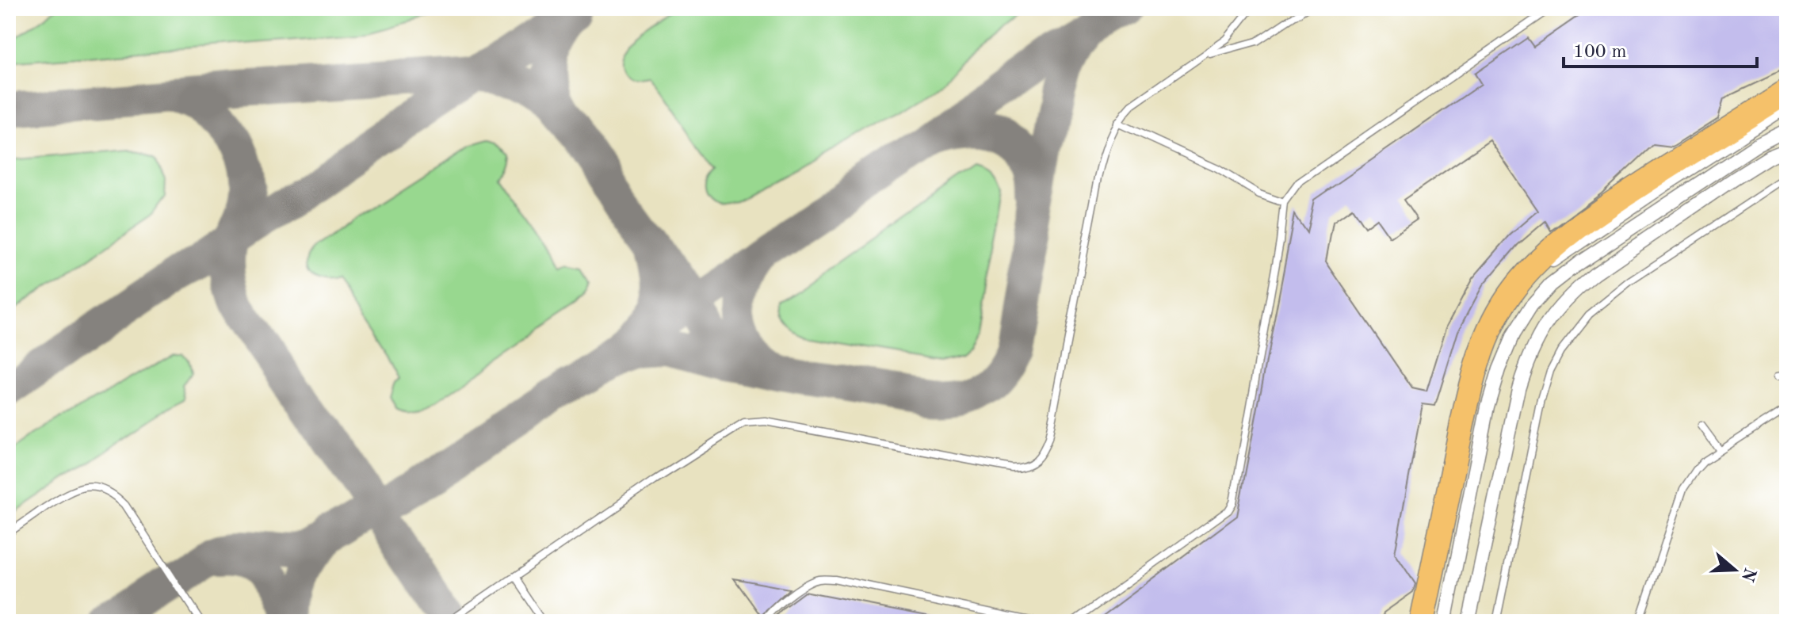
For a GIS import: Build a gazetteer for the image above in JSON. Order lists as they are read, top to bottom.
{
  "scale_bar": "100 m",
  "north": "right"
}
